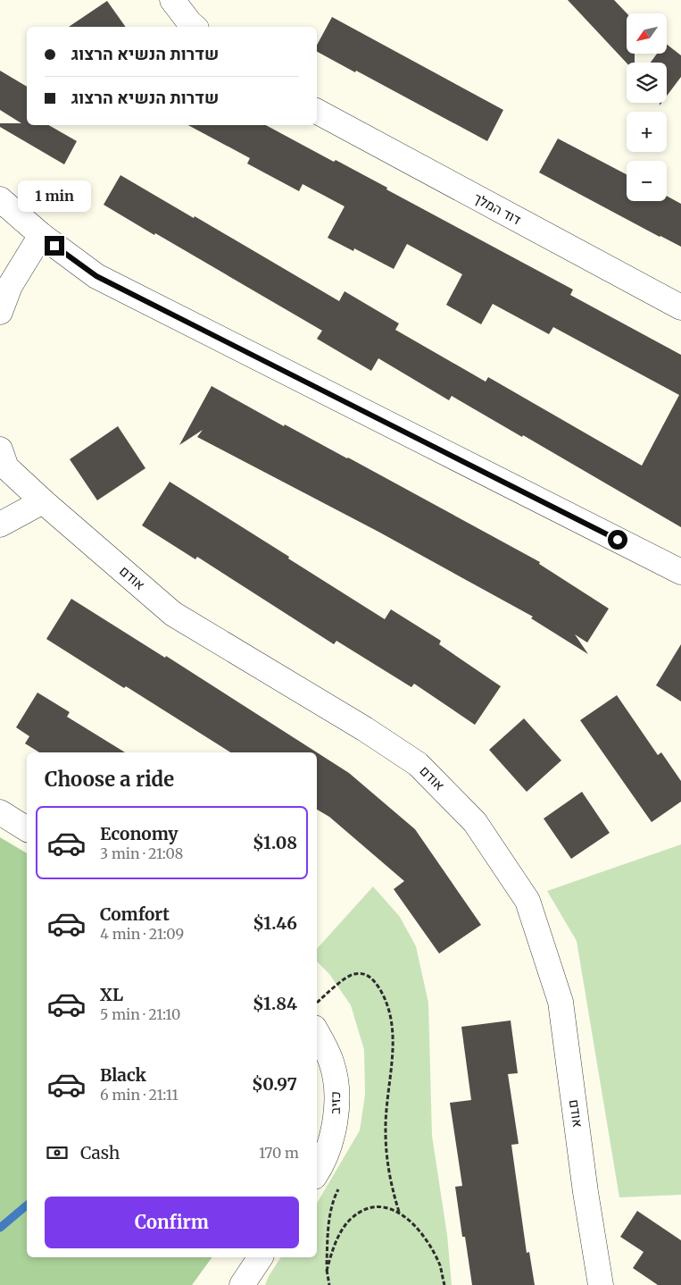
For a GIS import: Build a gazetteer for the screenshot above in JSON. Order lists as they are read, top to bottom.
{
  "streets": {
    "street": ["דוד המלך", "אודם", "כזיב"]
  },
  "north": "bottom left",
  "page": {
    "map_buttons": ["+", "−"],
    "banner": ["שדרות הנשיא הרצוג", "שדרות הנשיא הרצוג"],
    "bubble": "1 min",
    "heading": "Choose a ride",
    "list": [
      {
        "name": "Economy",
        "note": "3 min · 21:08",
        "value": "$1.08"
      },
      {
        "name": "Comfort",
        "note": "4 min · 21:09",
        "value": "$1.46"
      },
      {
        "name": "XL",
        "note": "5 min · 21:10",
        "value": "$1.84"
      },
      {
        "name": "Black",
        "note": "6 min · 21:11",
        "value": "$0.97"
      }
    ],
    "pay": ["Cash", "170 m"],
    "buttons": "Confirm"
  }
}
